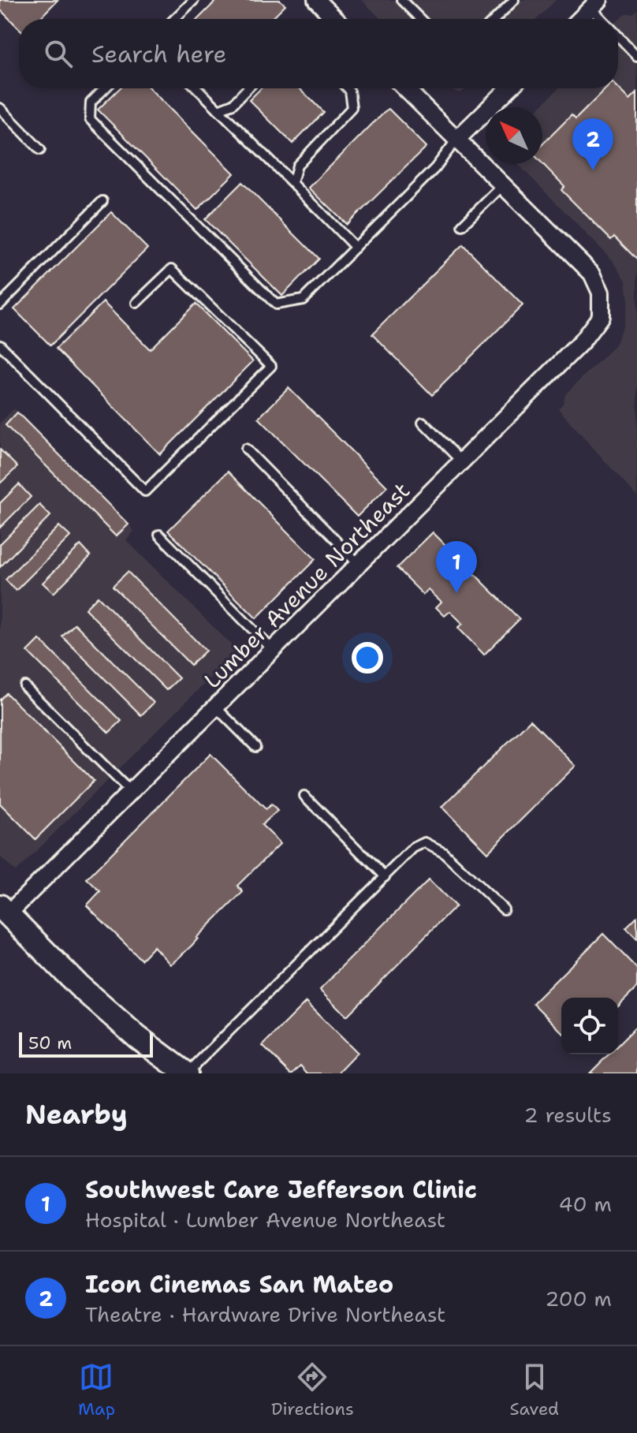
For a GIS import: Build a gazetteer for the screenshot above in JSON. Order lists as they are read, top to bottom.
{
  "streets": {
    "street": ["Lumber Avenue Northeast"]
  },
  "scale_bar": "50 m",
  "north": "top left",
  "page": {
    "search": "Search here",
    "pins": ["2", "1"],
    "scale": "50 m",
    "heading": ["Nearby", "2 results"],
    "list": [
      {
        "mark": "1",
        "name": "Southwest Care Jefferson Clinic",
        "note": "Hospital · Lumber Avenue Northeast",
        "value": "40 m"
      },
      {
        "mark": "2",
        "name": "Icon Cinemas San Mateo",
        "note": "Theatre · Hardware Drive Northeast",
        "value": "200 m"
      }
    ],
    "nav": ["Map", "Directions", "Saved"]
  }
}
